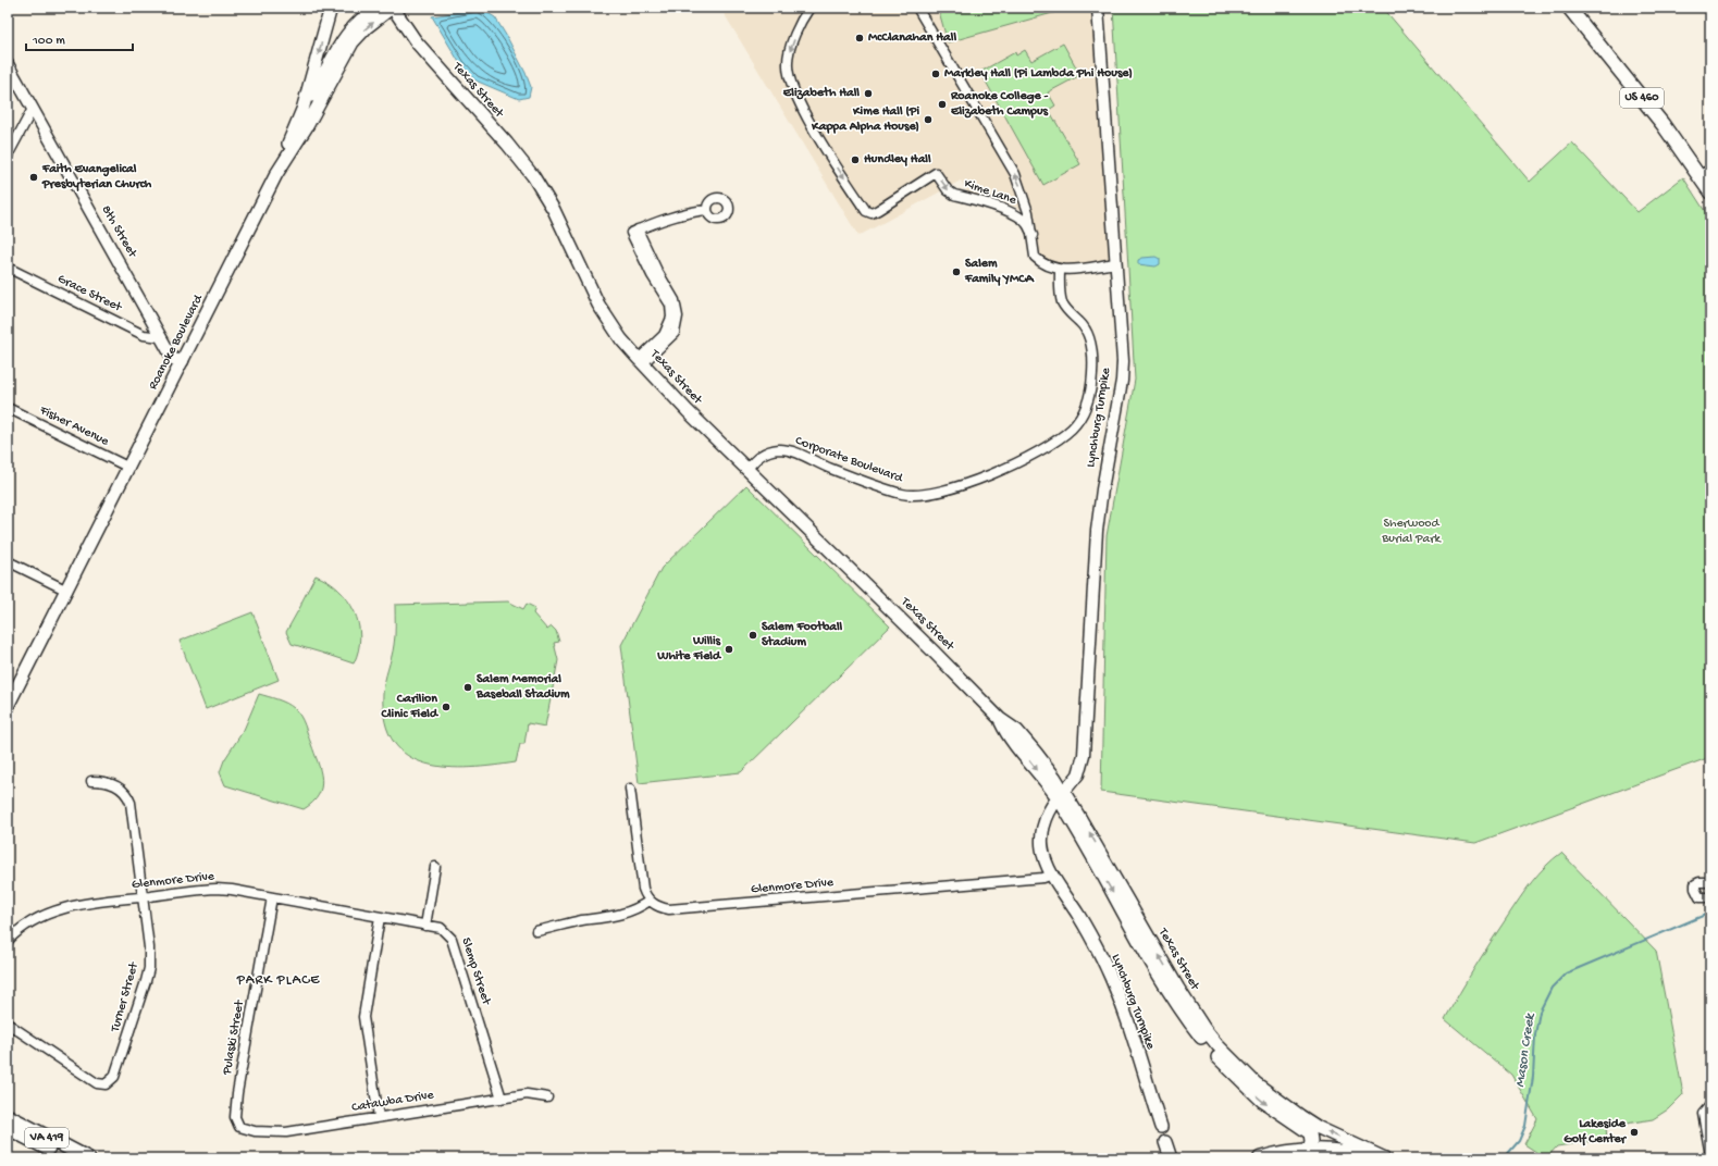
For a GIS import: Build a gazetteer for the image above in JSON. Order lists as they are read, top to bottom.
{
  "streets": {
    "main road": [
      "Texas Street",
      "US 460",
      "Roanoke Boulevard",
      "Lynchburg Turnpike",
      "VA 419"
    ],
    "street": [
      "Kime Lane",
      "8th Street",
      "Grace Street",
      "Fisher Avenue",
      "Corporate Boulevard",
      "Glenmore Drive",
      "Slemp Street",
      "Turner Street",
      "Pulaski Street",
      "Catawba Drive"
    ]
  },
  "crossings": [
    ["Texas Street", "Roanoke Boulevard"],
    ["Texas Street", "Lynchburg Turnpike"],
    ["Texas Street", "Corporate Boulevard"],
    ["Kime Lane", "Corporate Boulevard"],
    ["8th Street", "Grace Street"],
    ["8th Street", "Roanoke Boulevard"],
    ["Roanoke Boulevard", "Fisher Avenue"],
    ["Lynchburg Turnpike", "Glenmore Drive"],
    ["Glenmore Drive", "Slemp Street"],
    ["Glenmore Drive", "Turner Street"],
    ["Glenmore Drive", "Pulaski Street"],
    ["Slemp Street", "Catawba Drive"],
    ["Pulaski Street", "Catawba Drive"]
  ],
  "districts": ["PARK PLACE"],
  "water": ["Mason Creek"],
  "parks": ["Sherwood Burial Park"],
  "places": [
    "McClanahan Hall",
    "Markley Hall (Pi Lambda Phi House)",
    "Elizabeth Hall",
    "Roanoke College - Elizabeth Campus",
    "Kime Hall (Pi Kappa Alpha House)",
    "Hundley Hall",
    "Faith Evangelical Presbyterian Church",
    "Salem Family YMCA",
    "Salem Football Stadium",
    "Willis White Field",
    "Salem Memorial Baseball Stadium",
    "Carilion Clinic Field",
    "Lakeside Golf Center"
  ],
  "scale_bar": "100 m"
}
